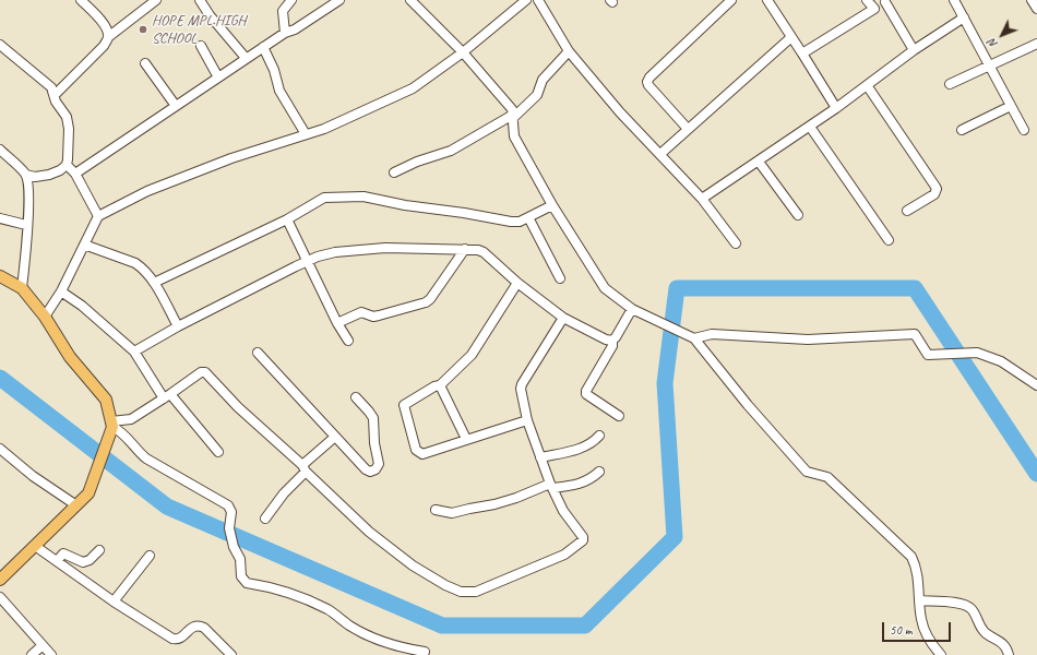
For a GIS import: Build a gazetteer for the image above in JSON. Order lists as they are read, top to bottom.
{
  "places": ["HOPE MPL.HIGH SCHOOL"],
  "scale_bar": "50 m",
  "north": "bottom left"
}
